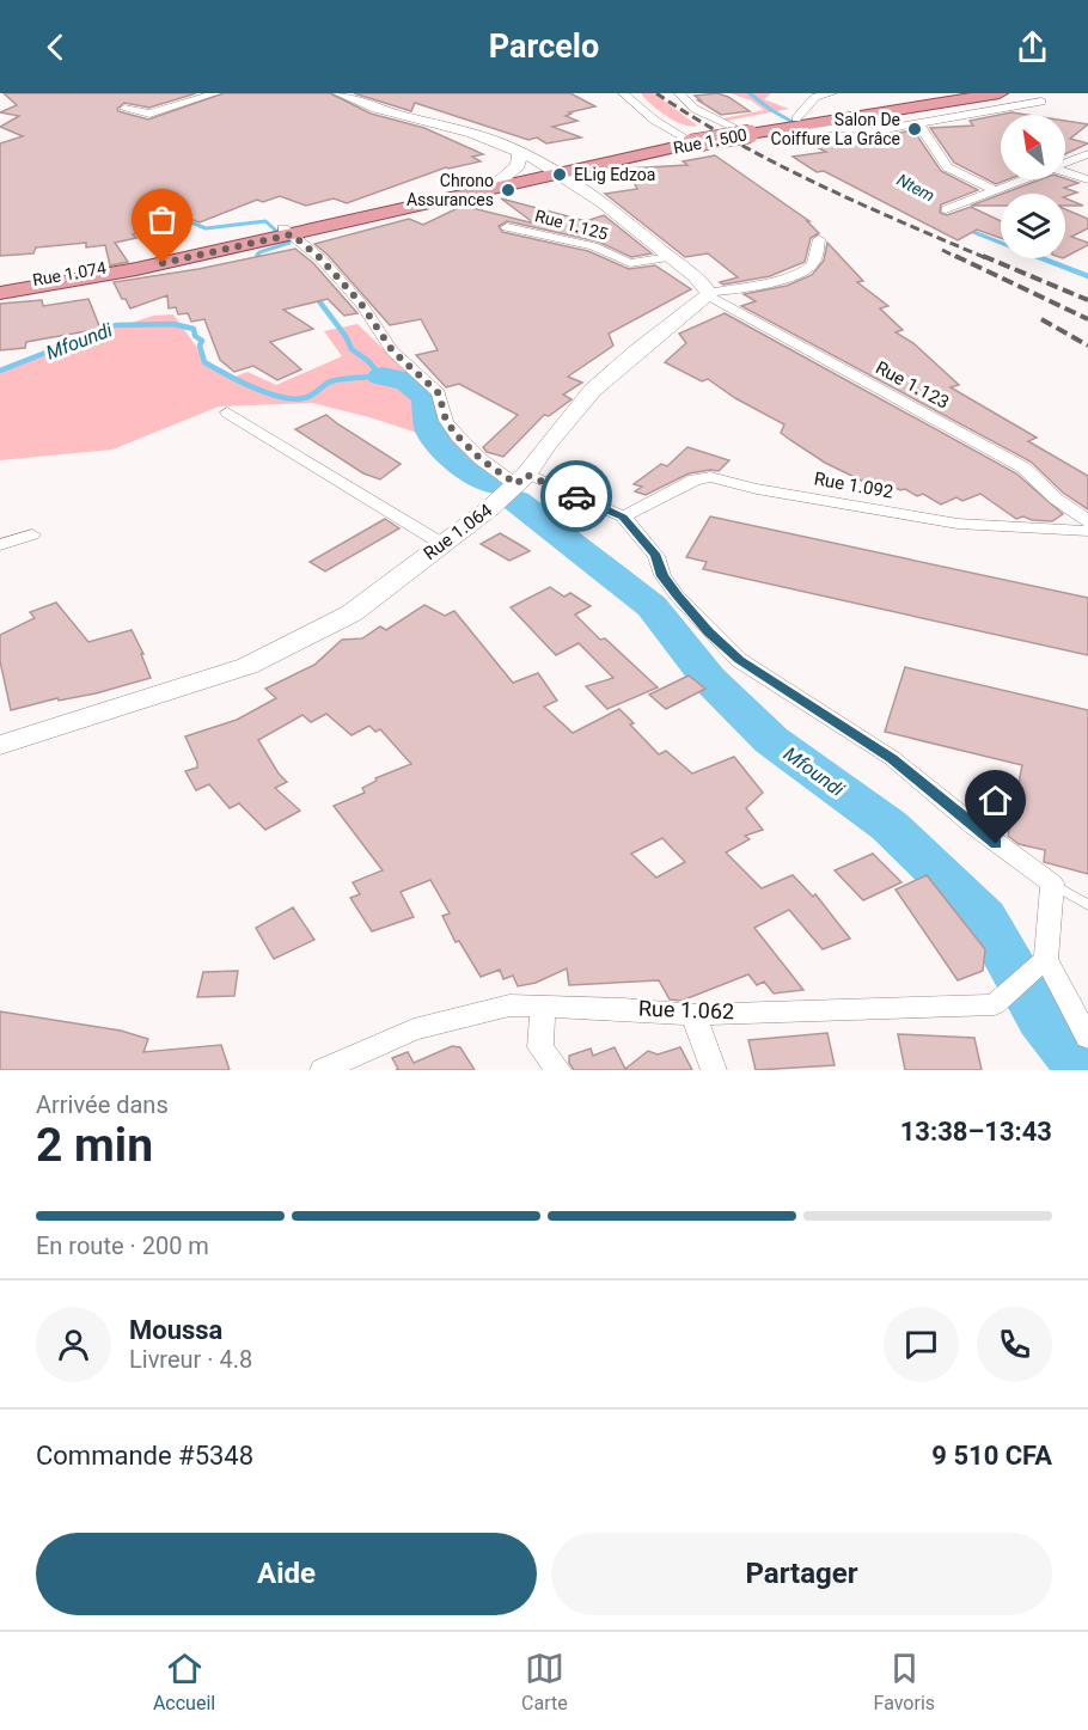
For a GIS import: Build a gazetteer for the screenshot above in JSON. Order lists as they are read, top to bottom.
{
  "streets": {
    "main road": ["Rue 1.500", "Rue 1.074", "Rue 1.064"],
    "street": [
      "Rue 1.125",
      "Rue 1.123",
      "Rue 1.092",
      "Rue 1.062"
    ]
  },
  "crossings": [
    ["Rue 1.500", "Rue 1.074"],
    ["Rue 1.123", "Rue 1.064"]
  ],
  "water": ["Ntem", "Mfoundi"],
  "places": ["Salon De Coiffure La Grâce", "ELig Edzoa", "Chrono Assurances"],
  "north": "top left",
  "page": {
    "header": "Parcelo",
    "heading": ["2 min", "Arrivée dans", "13:38–13:43"],
    "panel": [
      "Moussa",
      "Livreur · 4.8",
      "Commande #5348",
      "9 510 CFA"
    ],
    "bar": "En route · 200 m",
    "buttons": ["Aide", "Partager"],
    "tabs": ["Accueil", "Carte", "Favoris"]
  }
}
